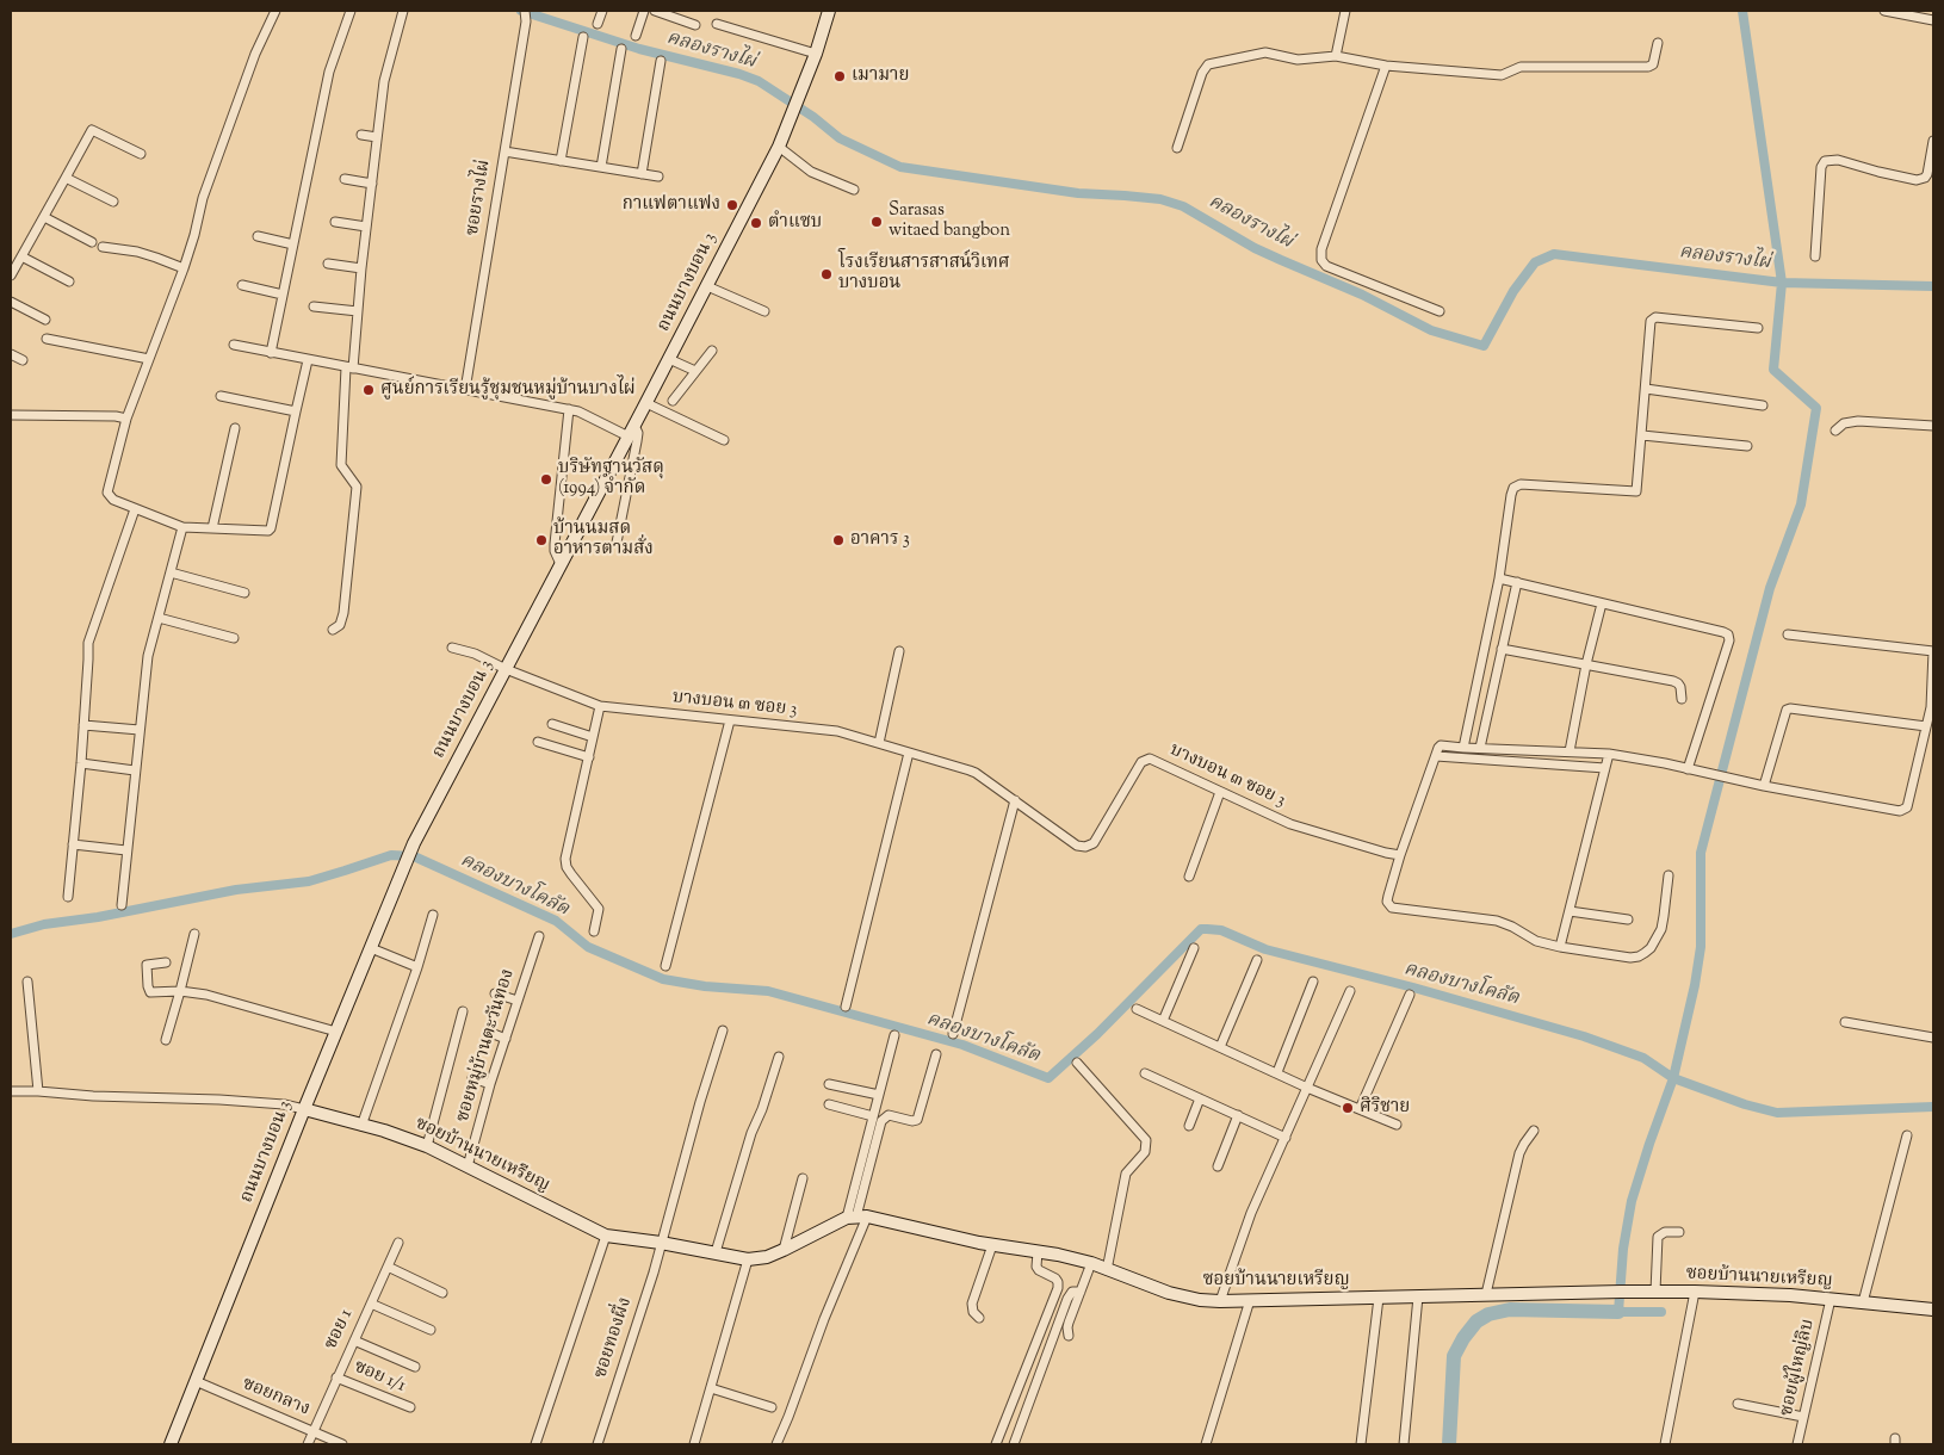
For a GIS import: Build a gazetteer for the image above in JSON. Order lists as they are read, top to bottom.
{
  "streets": {
    "street": [
      "ซอยรางไผ่",
      "ถนนบางบอน 3",
      "บางบอน ๓ ซอย 3",
      "ซอยหมู่บ้านตะวันทอง",
      "ซอยบ้านนายเหรียญ",
      "ซอย 1",
      "ซอยทองผึ่ง",
      "ซอยผู้ใหญ่ลิบ",
      "ซอย 1/1",
      "ซอยกลาง"
    ]
  },
  "crossings": [
    ["ถนนบางบอน 3", "บางบอน ๓ ซอย 3"],
    ["ถนนบางบอน 3", "ซอยบ้านนายเหรียญ"],
    ["ถนนบางบอน 3", "ซอยกลาง"],
    ["ซอยหมู่บ้านตะวันทอง", "ซอยบ้านนายเหรียญ"],
    ["ซอยบ้านนายเหรียญ", "ซอยทองผึ่ง"],
    ["ซอยบ้านนายเหรียญ", "ซอยผู้ใหญ่ลิบ"],
    ["ซอย 1", "ซอย 1/1"],
    ["ซอย 1", "ซอยกลาง"]
  ],
  "water": ["คลองรางไผ่", "คลองบางโคลัด"],
  "places": [
    "เมามาย",
    "กาแฟตาแฟง",
    "Sarasas witaed bangbon",
    "ตำแซบ",
    "โรงเรียนสารสาสน์วิเทศ บางบอน",
    "ศูนย์การเรียนรู้ชุมชนหมู่บ้านบางไผ่",
    "บริษัทฐานวัสดุ (1994) จำกัด",
    "บ้านนมสด อาหารตามสั่ง",
    "อาคาร 3",
    "ศิริชาย"
  ]
}
